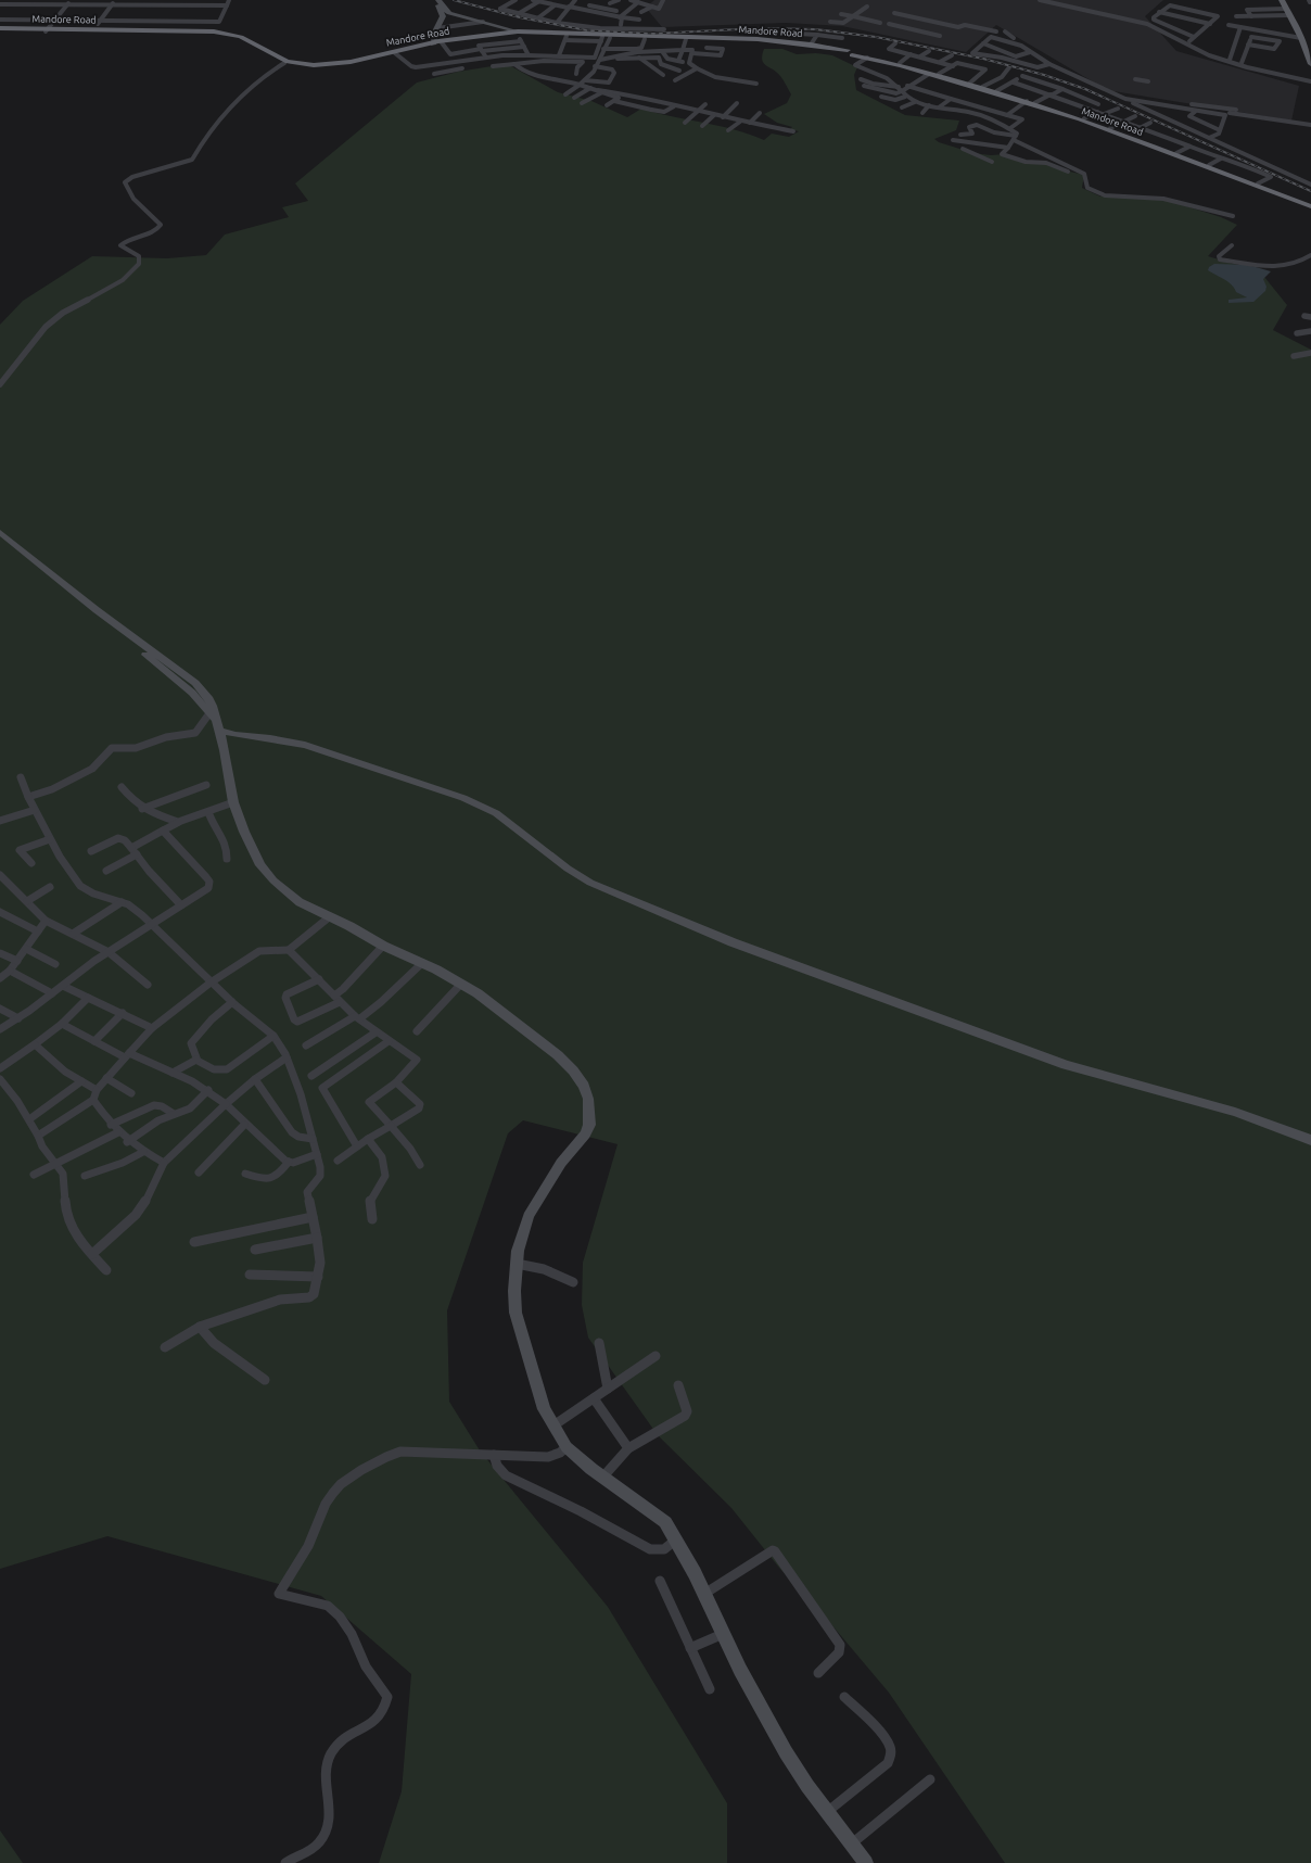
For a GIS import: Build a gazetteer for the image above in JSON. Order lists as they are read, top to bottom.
{
  "streets": {
    "highway": ["Mandore Road"]
  }
}
